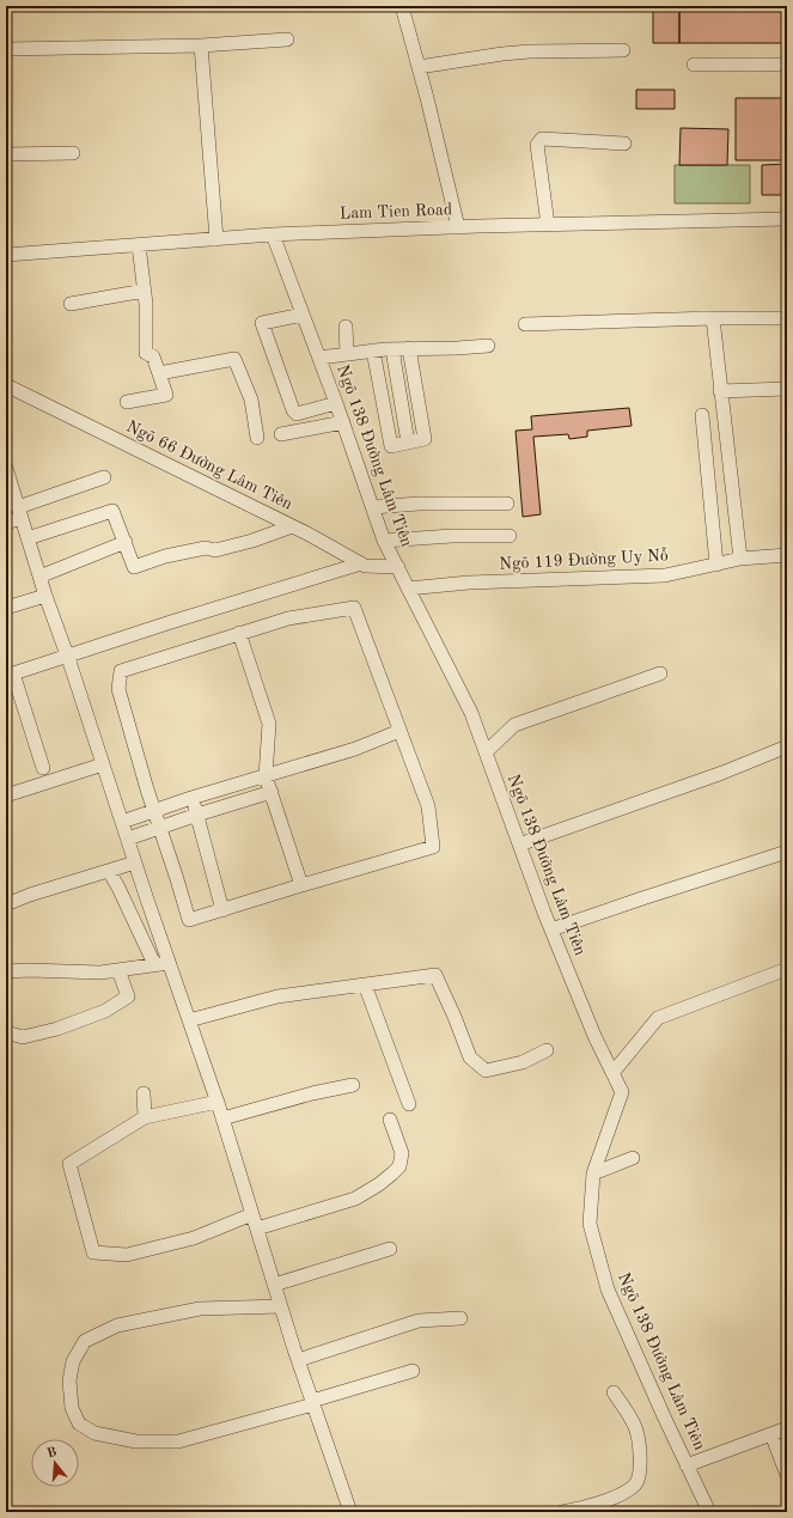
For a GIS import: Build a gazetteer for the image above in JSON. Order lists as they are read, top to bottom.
{
  "streets": {
    "street": [
      "Lam Tien Road",
      "Ngõ 138 Đường Lâm Tiên",
      "Ngõ 66 Đường Lâm Tiên",
      "Ngõ 119 Đường Uy Nỗ"
    ]
  },
  "crossings": [
    ["Lam Tien Road", "Ngõ 138 Đường Lâm Tiên"],
    ["Ngõ 138 Đường Lâm Tiên", "Ngõ 66 Đường Lâm Tiên"],
    ["Ngõ 138 Đường Lâm Tiên", "Ngõ 119 Đường Uy Nỗ"]
  ],
  "north": "top"
}
